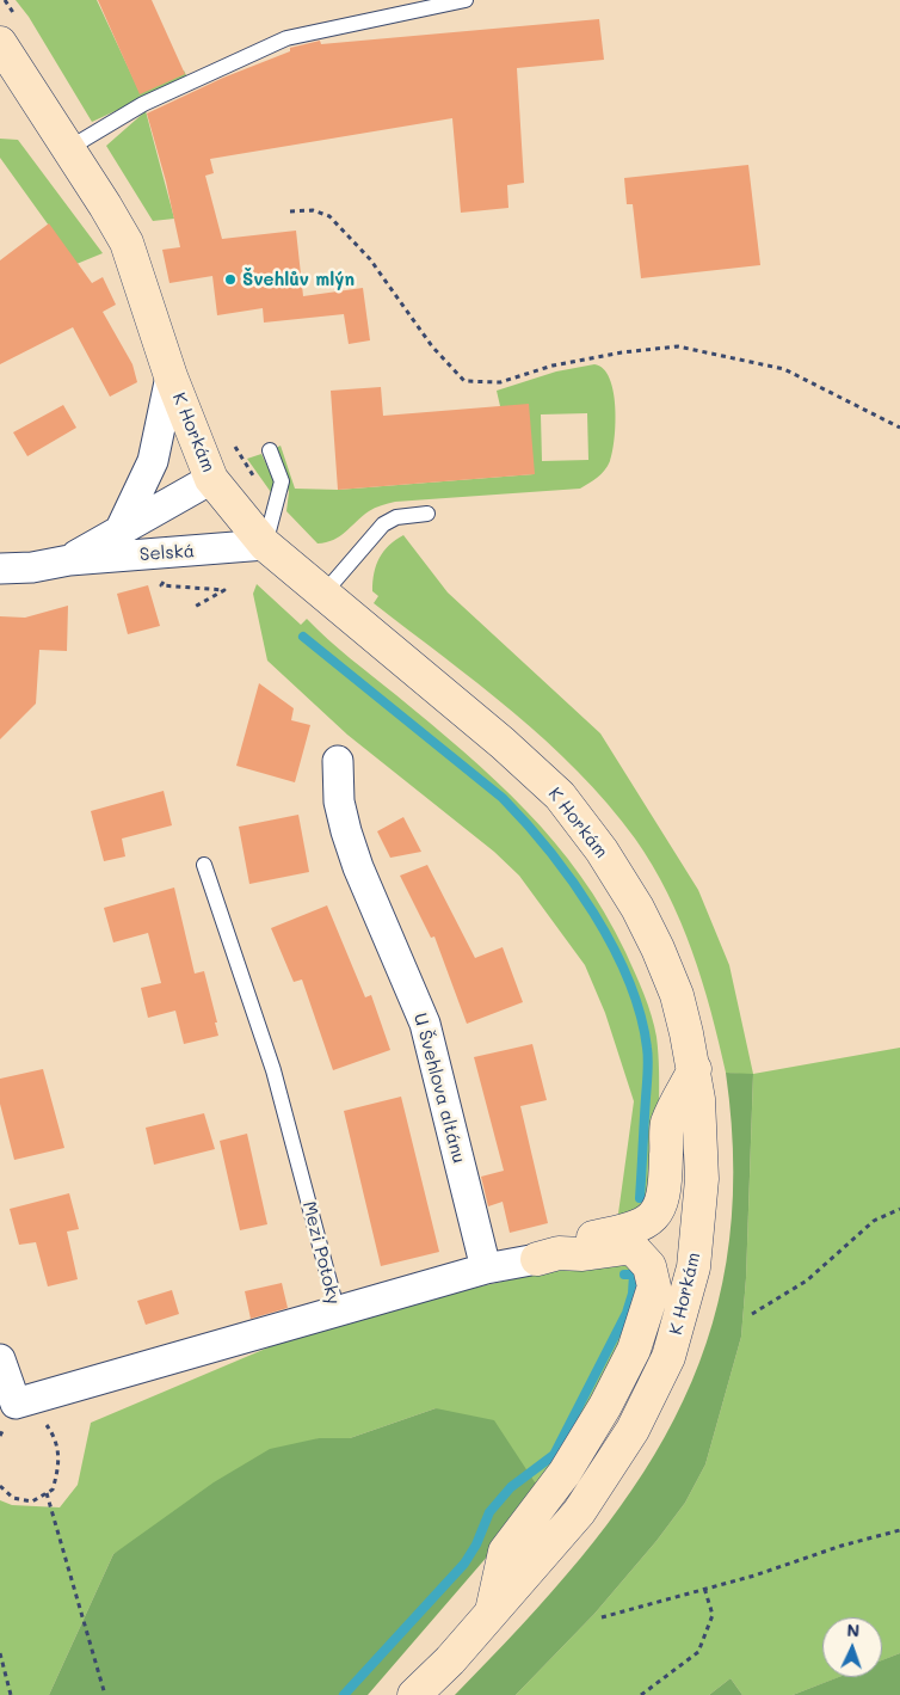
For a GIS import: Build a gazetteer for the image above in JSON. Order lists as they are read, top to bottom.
{
  "streets": {
    "main road": ["K Horkám"],
    "street": ["Selská", "U Švehlova altánu", "Mezi Potoky"]
  },
  "crossings": [
    ["K Horkám", "Selská"]
  ],
  "places": ["Švehlův mlýn"],
  "north": "top"
}
